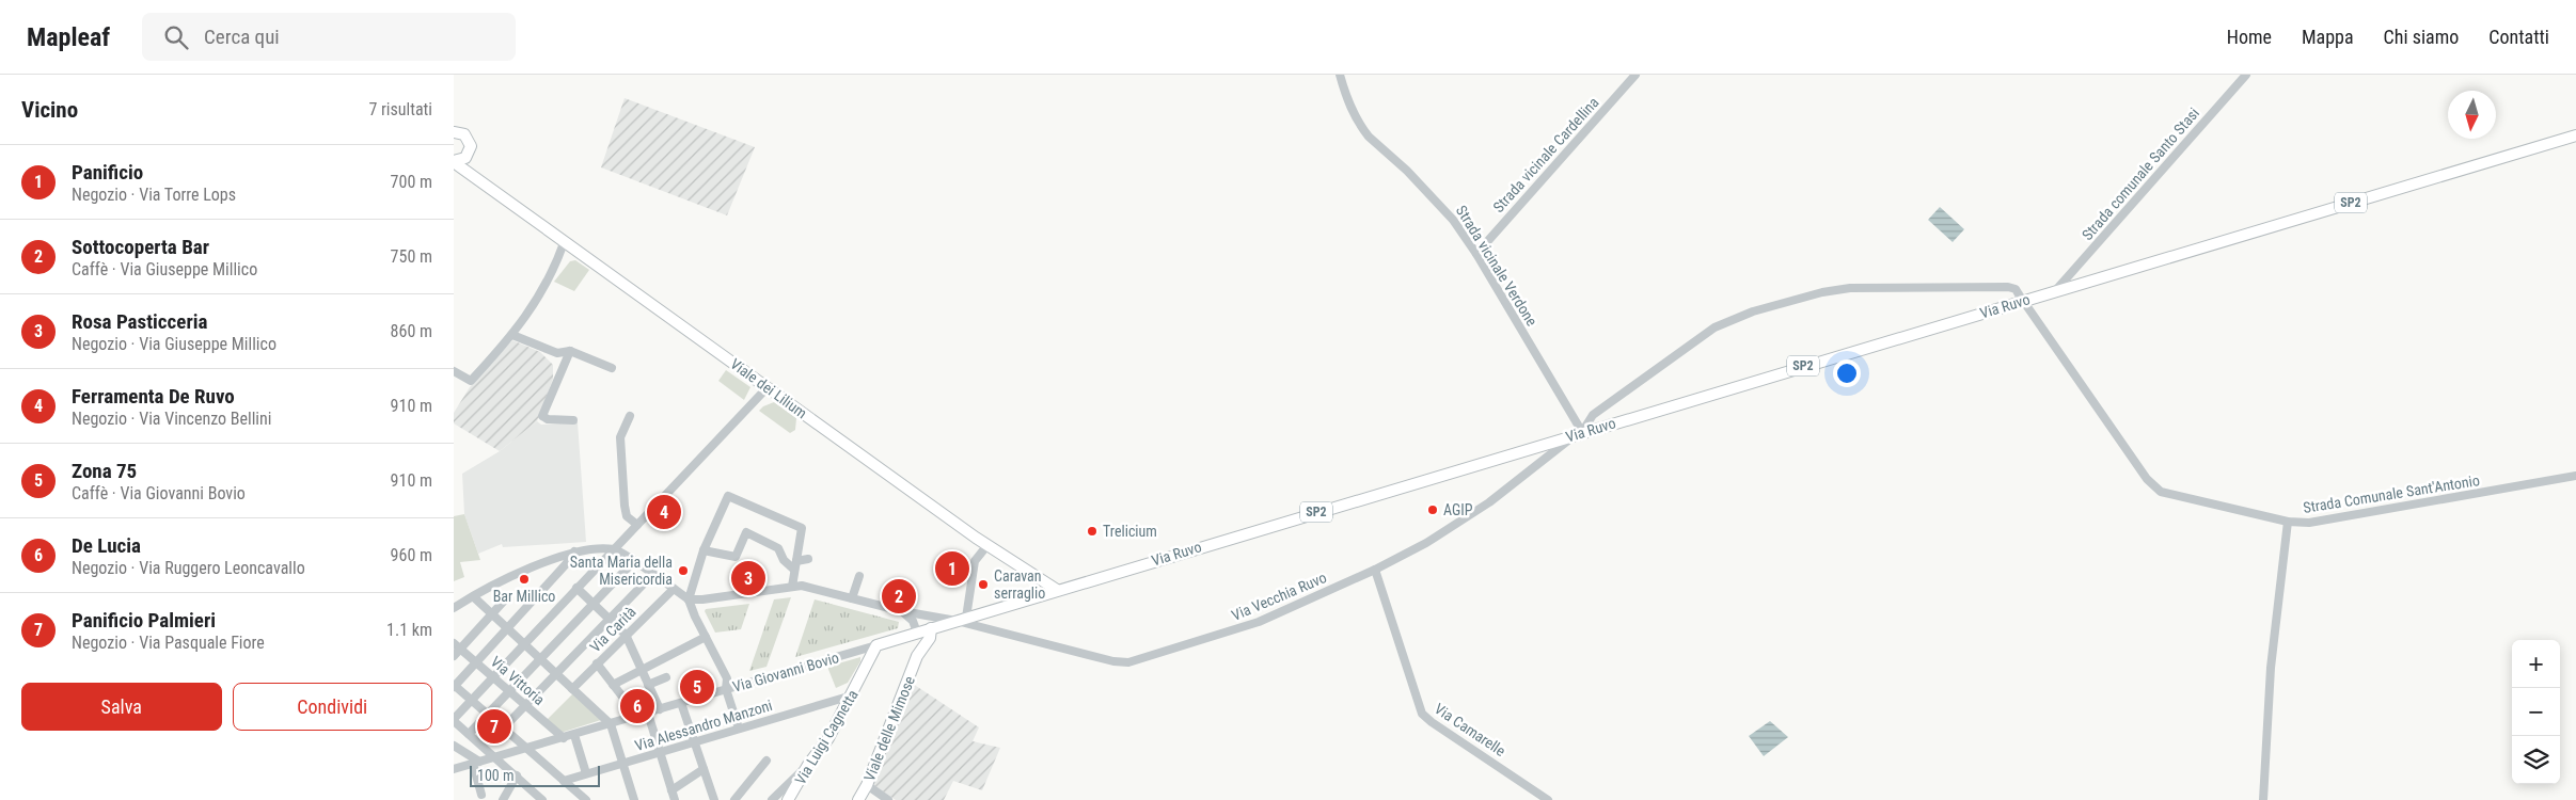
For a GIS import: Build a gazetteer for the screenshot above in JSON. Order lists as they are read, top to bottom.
{
  "streets": {
    "main road": [
      "SP2",
      "Via Ruvo",
      "Viale dei Lilium",
      "Via Giovanni Bovio",
      "Viale delle Mimose",
      "Via Luigi Cagnetta"
    ],
    "street": [
      "Strada vicinale Cardellina",
      "Strada comunale Santo Stasi",
      "Strada vicinale Verdone",
      "Strada Comunale Sant'Antonio",
      "Via Vecchia Ruvo",
      "Via Carità",
      "Via Vittoria",
      "Via Alessandro Manzoni",
      "Via Camarelle"
    ]
  },
  "crossings": [
    ["Strada vicinale Cardellina", "Strada vicinale Verdone"],
    ["Strada comunale Santo Stasi", "Via Ruvo"],
    ["Strada vicinale Verdone", "Via Ruvo"],
    ["Strada vicinale Verdone", "Via Vecchia Ruvo"],
    ["Via Ruvo", "Viale dei Lilium"],
    ["Via Ruvo", "Strada Comunale Sant'Antonio"],
    ["Via Ruvo", "Via Vecchia Ruvo"],
    ["Via Ruvo", "Via Giovanni Bovio"],
    ["Viale dei Lilium", "Via Giovanni Bovio"],
    ["Strada Comunale Sant'Antonio", "Via Vecchia Ruvo"],
    ["Via Vecchia Ruvo", "Via Giovanni Bovio"],
    ["Via Vecchia Ruvo", "Via Camarelle"],
    ["Via Giovanni Bovio", "Via Vittoria"],
    ["Via Giovanni Bovio", "Viale delle Mimose"],
    ["Via Giovanni Bovio", "Via Luigi Cagnetta"],
    ["Via Alessandro Manzoni", "Via Luigi Cagnetta"]
  ],
  "places": [
    "AGIP",
    "Trelicium",
    "Santa Maria della Misericordia",
    "Bar Millico",
    "Caravan serraglio"
  ],
  "scale_bar": "100 m",
  "north": "bottom",
  "page": {
    "header": "Mapleaf",
    "search": "Cerca qui",
    "nav": [
      "Home",
      "Mappa",
      "Chi siamo",
      "Contatti"
    ],
    "heading": ["Vicino", "7 risultati"],
    "list": [
      {
        "mark": "1",
        "name": "Panificio",
        "note": "Negozio · Via Torre Lops",
        "value": "700 m"
      },
      {
        "mark": "2",
        "name": "Sottocoperta Bar",
        "note": "Caffè · Via Giuseppe Millico",
        "value": "750 m"
      },
      {
        "mark": "3",
        "name": "Rosa Pasticceria",
        "note": "Negozio · Via Giuseppe Millico",
        "value": "860 m"
      },
      {
        "mark": "4",
        "name": "Ferramenta De Ruvo",
        "note": "Negozio · Via Vincenzo Bellini",
        "value": "910 m"
      },
      {
        "mark": "5",
        "name": "Zona 75",
        "note": "Caffè · Via Giovanni Bovio",
        "value": "910 m"
      },
      {
        "mark": "6",
        "name": "De Lucia",
        "note": "Negozio · Via Ruggero Leoncavallo",
        "value": "960 m"
      },
      {
        "mark": "7",
        "name": "Panificio Palmieri",
        "note": "Negozio · Via Pasquale Fiore",
        "value": "1.1 km"
      }
    ],
    "pins": [
      "4",
      "1",
      "3",
      "2",
      "5",
      "6",
      "7"
    ],
    "map_buttons": ["+", "−"],
    "buttons": ["Salva", "Condividi"],
    "scale": "100 m"
  }
}
